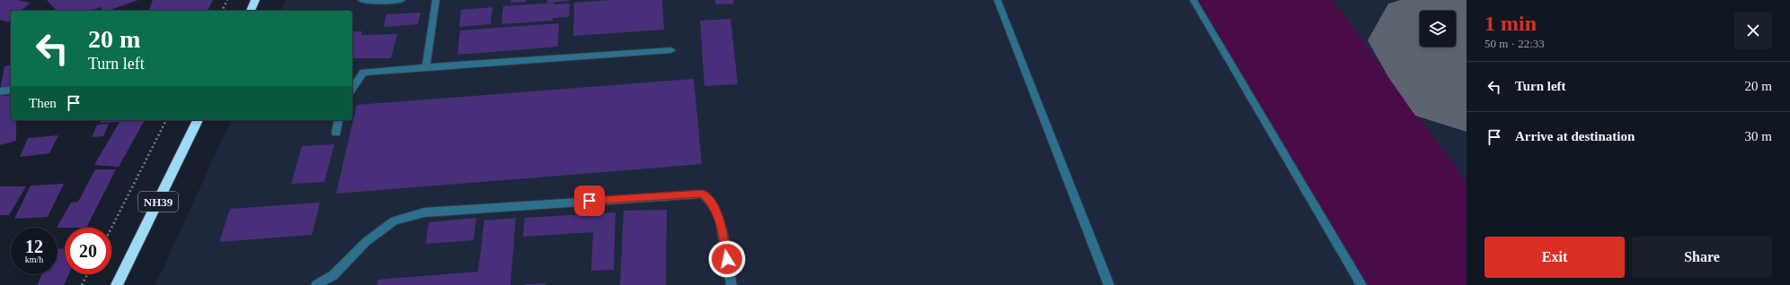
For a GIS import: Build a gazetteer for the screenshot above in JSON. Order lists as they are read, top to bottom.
{
  "streets": {
    "highway": ["NH39"]
  },
  "page": {
    "heading": ["1 min", "50 m · 22:33"],
    "turn": ["20 m", "Turn left"],
    "list": [
      {
        "name": "Turn left",
        "value": "20 m"
      },
      {
        "name": "Arrive at destination",
        "value": "30 m"
      }
    ],
    "then": "Then",
    "speed": "12 km/h",
    "limit": "20",
    "buttons": ["Exit", "Share"]
  }
}
